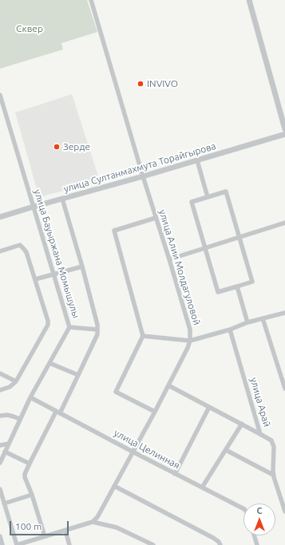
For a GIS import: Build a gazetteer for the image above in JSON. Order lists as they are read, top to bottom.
{
  "streets": {
    "street": [
      "улица Султанмахмута Торайгырова",
      "улица Бауыржана Момышулы",
      "улица Алии Молдагуловой",
      "улица Арай",
      "улица Целинная"
    ]
  },
  "crossings": [
    ["улица Султанмахмута Торайгырова", "улица Бауыржана Момышулы"],
    ["улица Султанмахмута Торайгырова", "улица Алии Молдагуловой"],
    ["улица Бауыржана Момышулы", "улица Целинная"],
    ["улица Алии Молдагуловой", "улица Целинная"]
  ],
  "parks": ["Сквер"],
  "places": ["INVIVO", "Зерде"],
  "scale_bar": "100 m",
  "north": "top"
}
